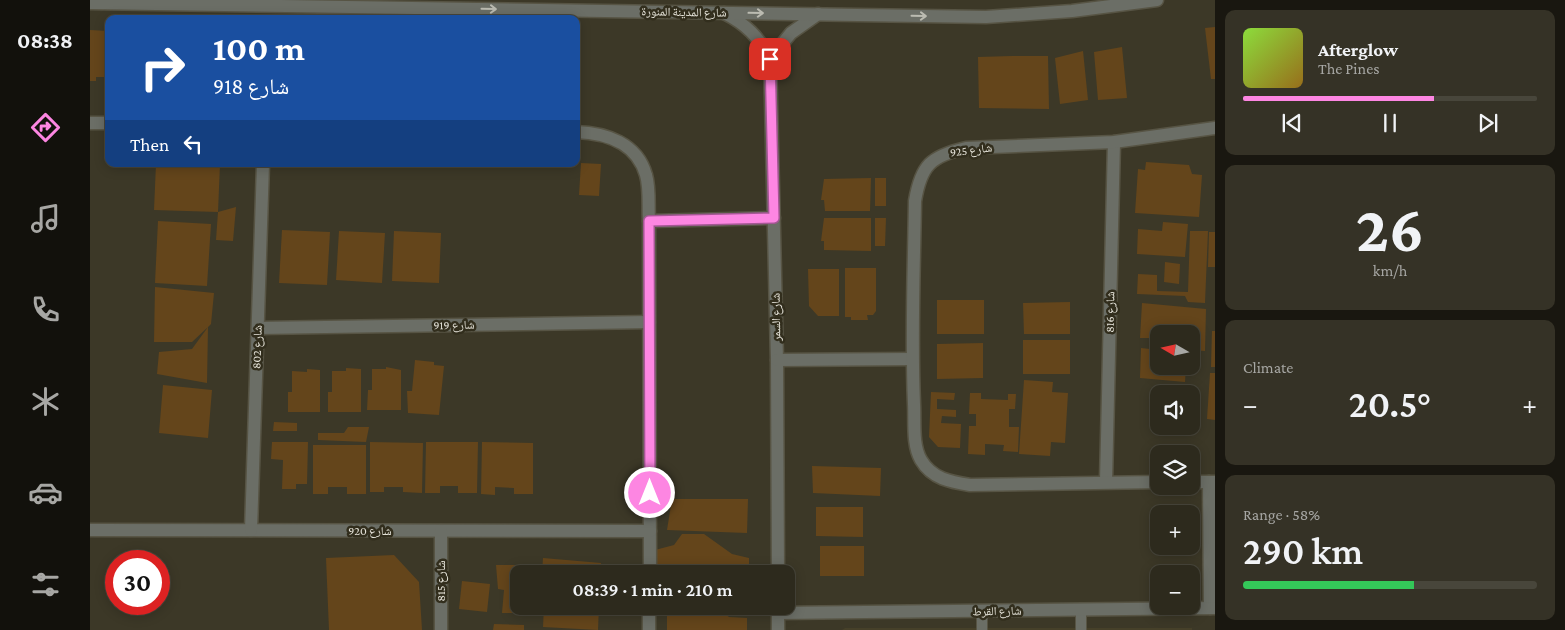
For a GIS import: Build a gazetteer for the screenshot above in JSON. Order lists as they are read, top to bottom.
{
  "streets": {
    "street": [
      "شارع المدينة المنورة",
      "شارع 925",
      "شارع 816",
      "شارع السمر",
      "شارع 919",
      "شارع 802",
      "شارع 920",
      "شارع 815",
      "شارع القرط"
    ]
  },
  "crossings": [
    ["شارع المدينة المنورة", "شارع السمر"],
    ["شارع 925", "شارع 816"],
    ["شارع 919", "شارع 802"],
    ["شارع 802", "شارع 920"],
    ["شارع 920", "شارع 815"]
  ],
  "one_way": ["شارع المدينة المنورة"],
  "north": "left",
  "page": {
    "tabs": "08:38",
    "turn": ["100 m", "شارع 918"],
    "song": ["Afterglow", "The Pines"],
    "then": "Then",
    "tile": [
      ["26", "km/h"],
      "Climate",
      ["Range · 58%", "290 km"]
    ],
    "map_buttons": ["+", "−"],
    "heat": ["−", "20.5°", "+"],
    "limit": "30",
    "trip": "08:39 · 1 min · 210 m"
  }
}
